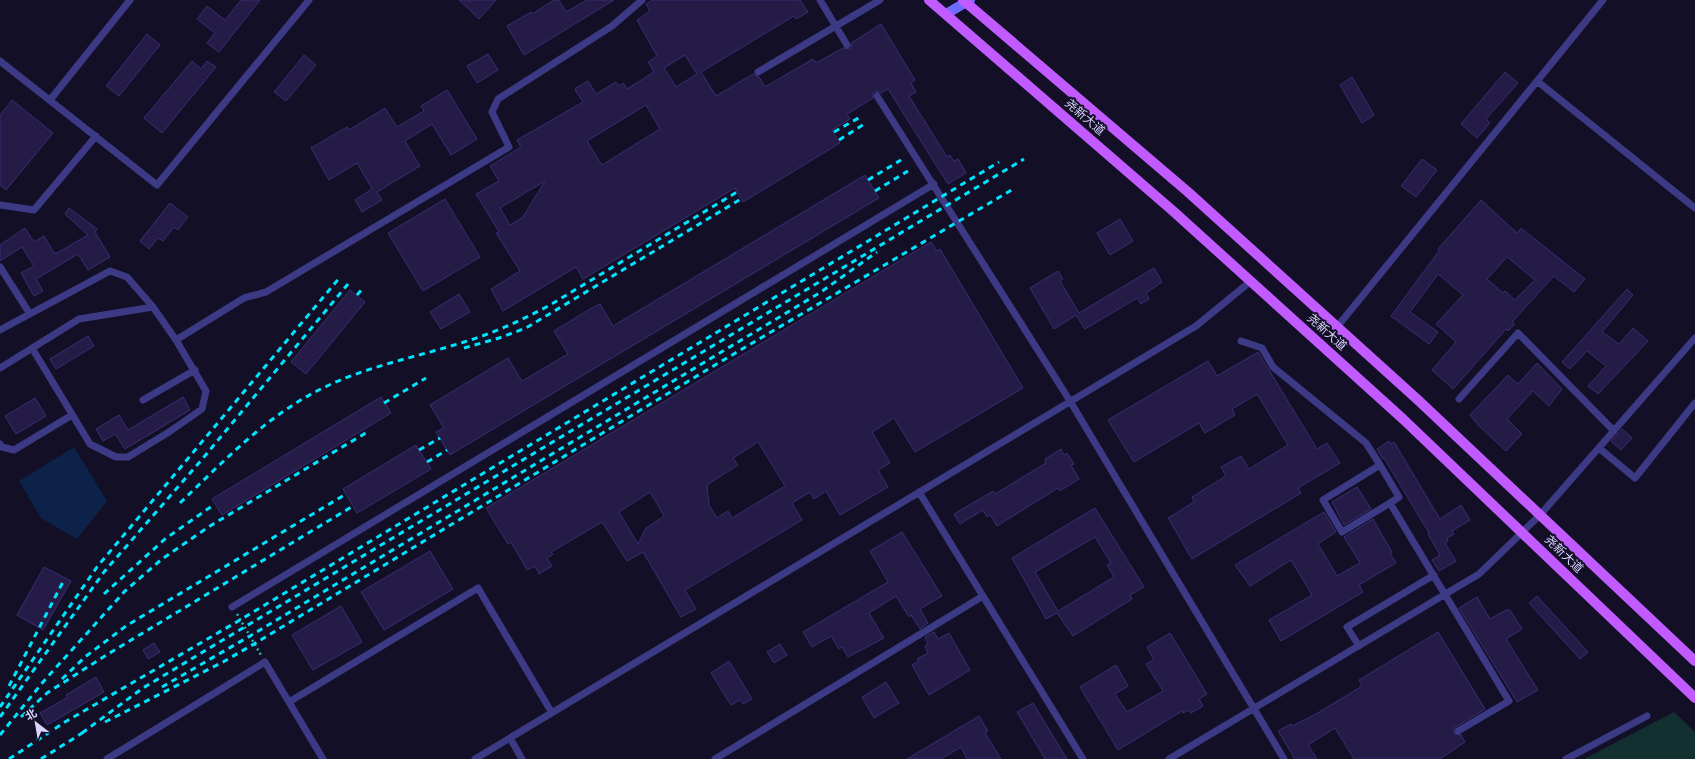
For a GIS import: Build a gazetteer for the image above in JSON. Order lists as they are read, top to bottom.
{
  "streets": {
    "main road": ["尧新大道"]
  },
  "north": "top left"
}
